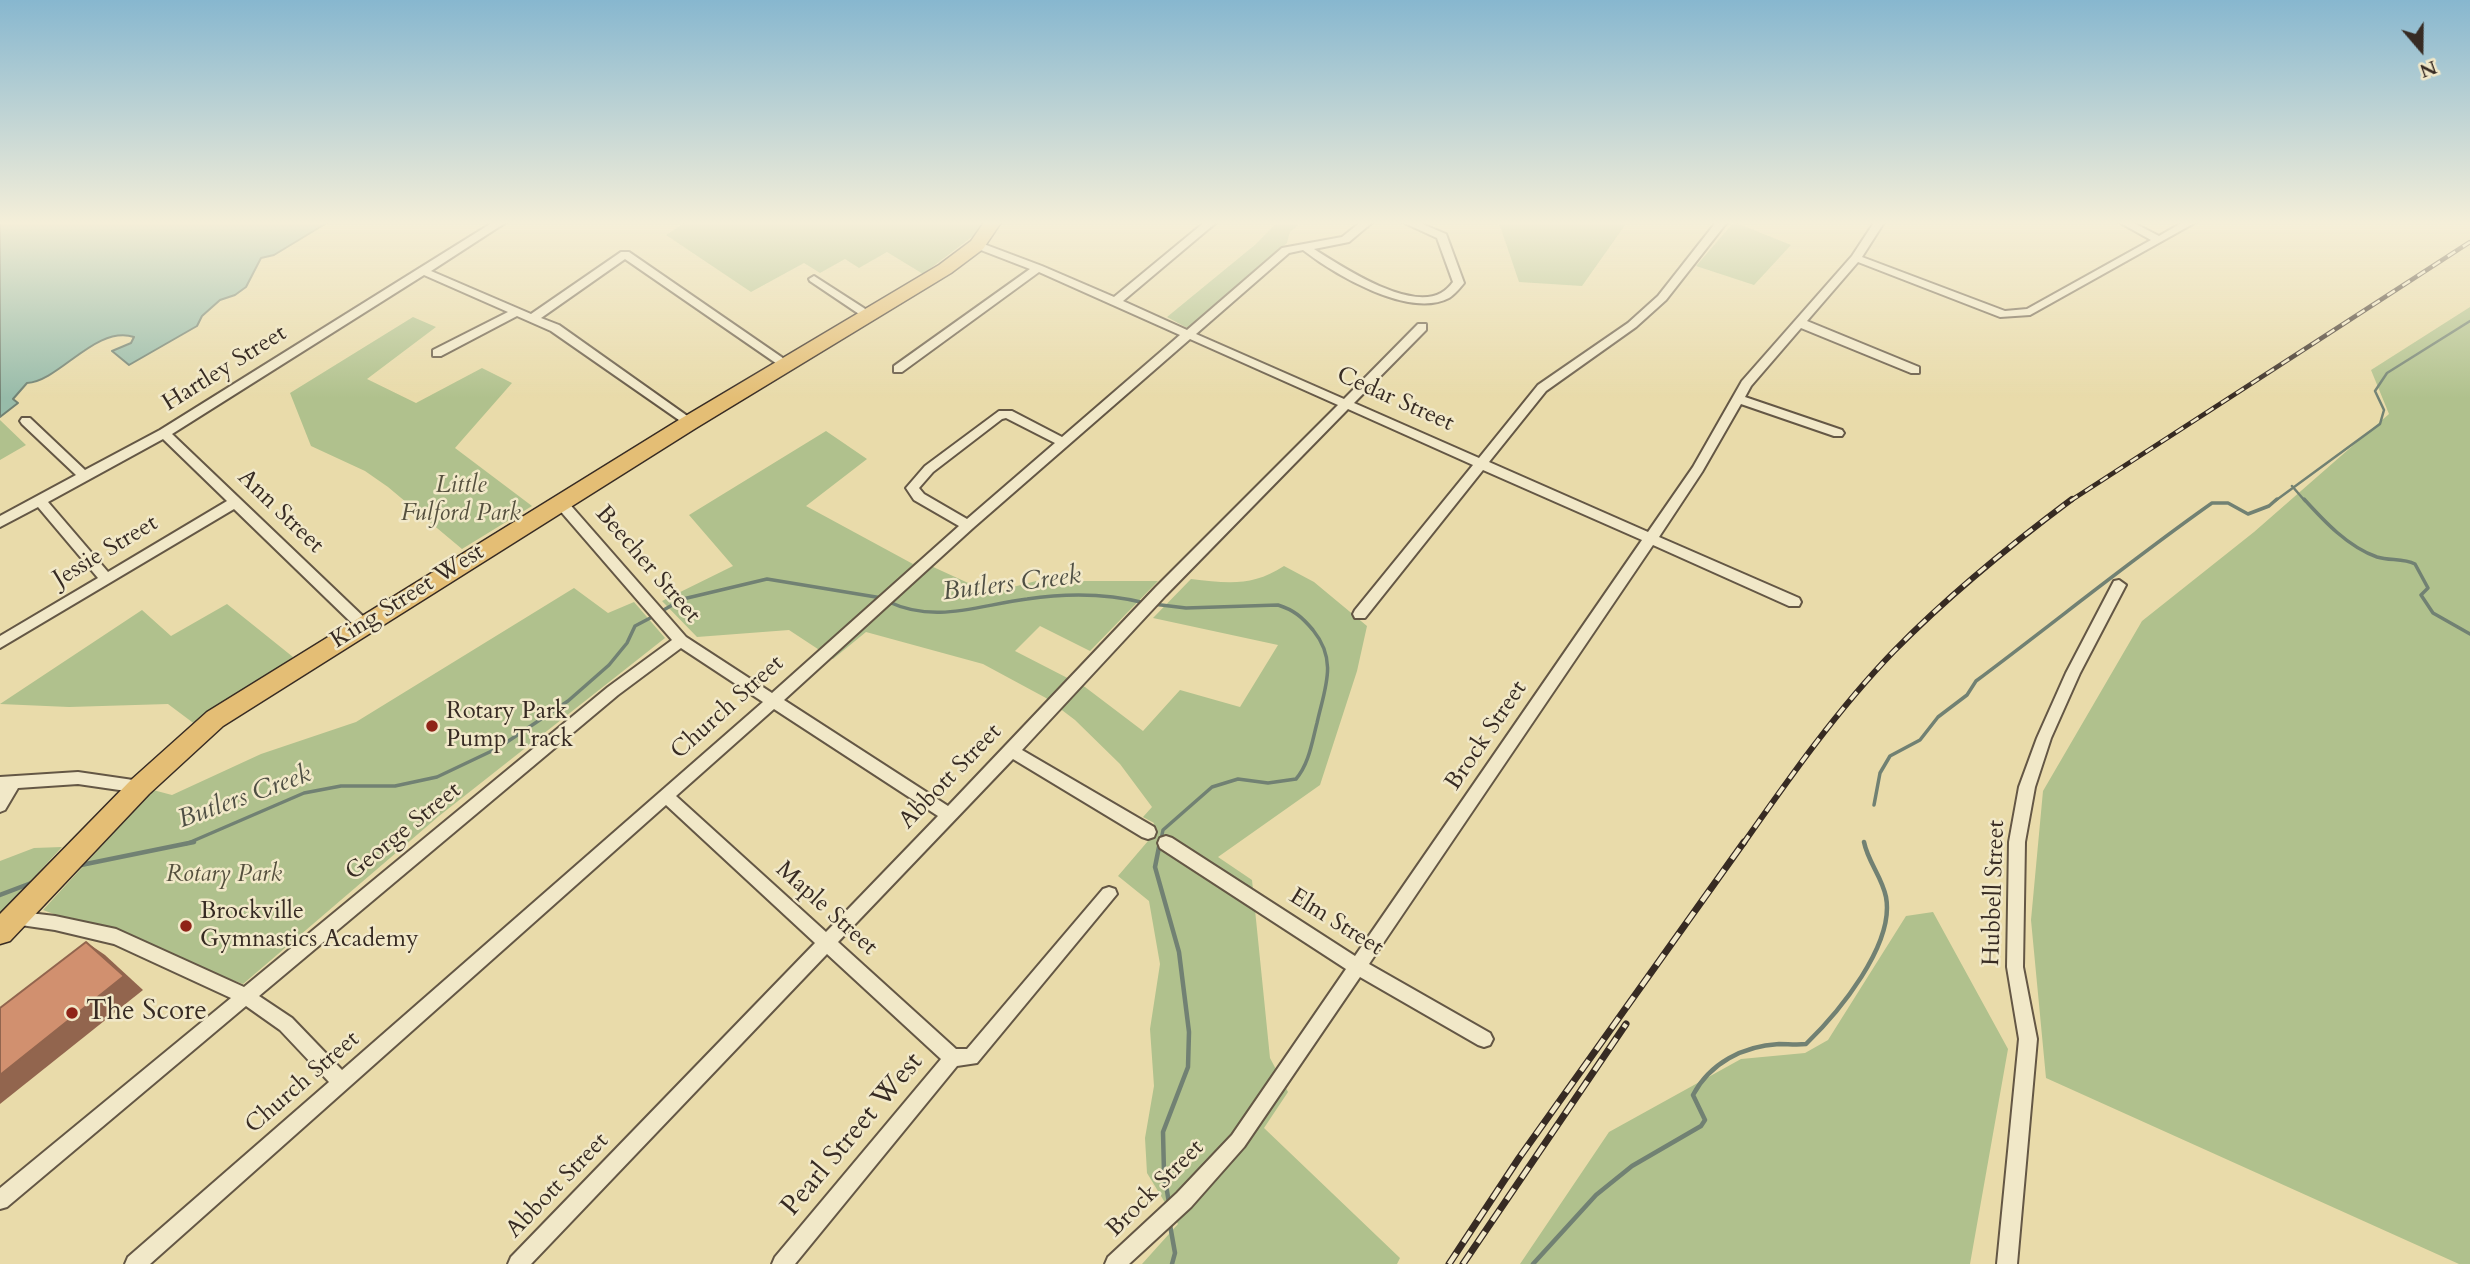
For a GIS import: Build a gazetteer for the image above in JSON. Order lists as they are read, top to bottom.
{
  "streets": {
    "main road": ["King Street West"],
    "street": [
      "Hartley Street",
      "Cedar Street",
      "Ann Street",
      "Jessie Street",
      "Beecher Street",
      "Church Street",
      "Brock Street",
      "Abbott Street",
      "George Street",
      "Hubbell Street",
      "Maple Street",
      "Elm Street",
      "Pearl Street West"
    ]
  },
  "crossings": [
    ["Hartley Street", "Ann Street"],
    ["Cedar Street", "Church Street"],
    ["Cedar Street", "Brock Street"],
    ["Cedar Street", "Abbott Street"],
    ["Ann Street", "Jessie Street"],
    ["Ann Street", "King Street West"],
    ["Beecher Street", "King Street West"],
    ["Beecher Street", "Church Street"],
    ["Beecher Street", "Abbott Street"],
    ["Beecher Street", "George Street"],
    ["Church Street", "Maple Street"],
    ["Brock Street", "Elm Street"],
    ["Abbott Street", "Maple Street"],
    ["Maple Street", "Pearl Street West"]
  ],
  "water": ["Butlers Creek"],
  "parks": ["Little Fulford Park", "Rotary Park"],
  "places": ["Rotary Park Pump Track", "Brockville Gymnastics Academy", "The Score"],
  "north": "bottom"
}
